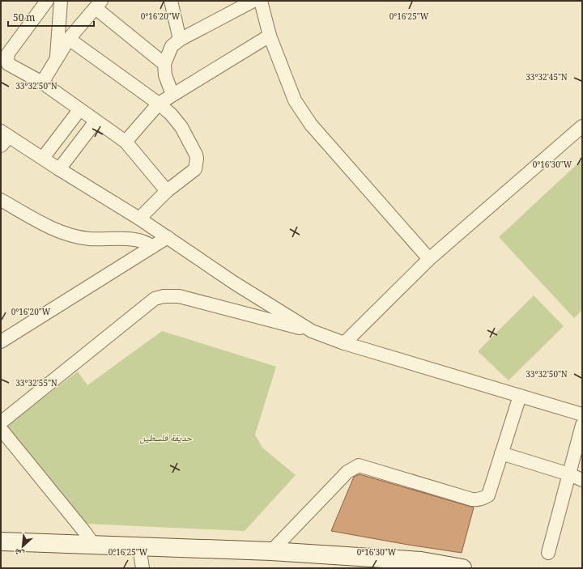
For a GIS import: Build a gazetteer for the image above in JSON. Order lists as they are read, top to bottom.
{
  "parks": ["حديقة فلسطين"],
  "scale_bar": "50 m",
  "north": "bottom left",
  "coordinates": [
    "0°16'20\"W",
    "0°16'25\"W",
    "33°32'45\"N",
    "33°32'50\"N",
    "0°16'30\"W",
    "33°32'55\"N"
  ]
}
